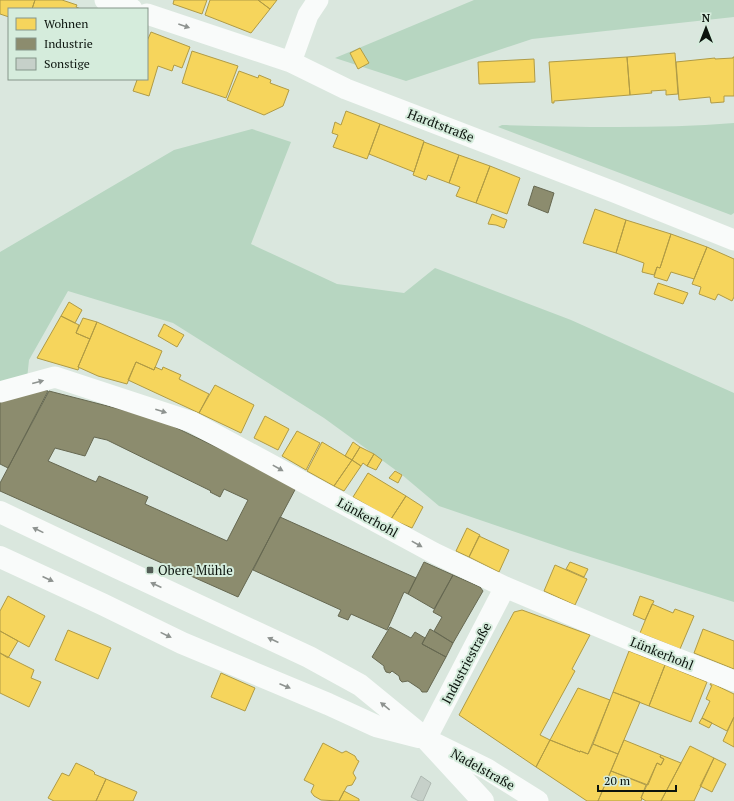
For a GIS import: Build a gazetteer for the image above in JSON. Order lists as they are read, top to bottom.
{
  "streets": {
    "street": [
      "Hardtstraße",
      "Lünkerhohl",
      "Industriestraße",
      "Nadelstraße"
    ]
  },
  "crossings": [
    ["Lünkerhohl", "Industriestraße"],
    ["Industriestraße", "Nadelstraße"]
  ],
  "one_way": ["Lünkerhohl"],
  "places": {
    "transit": ["Obere Mühle"]
  },
  "legend": ["Wohnen", "Industrie", "Sonstige"],
  "scale_bar": "20 m",
  "north": "top"
}
